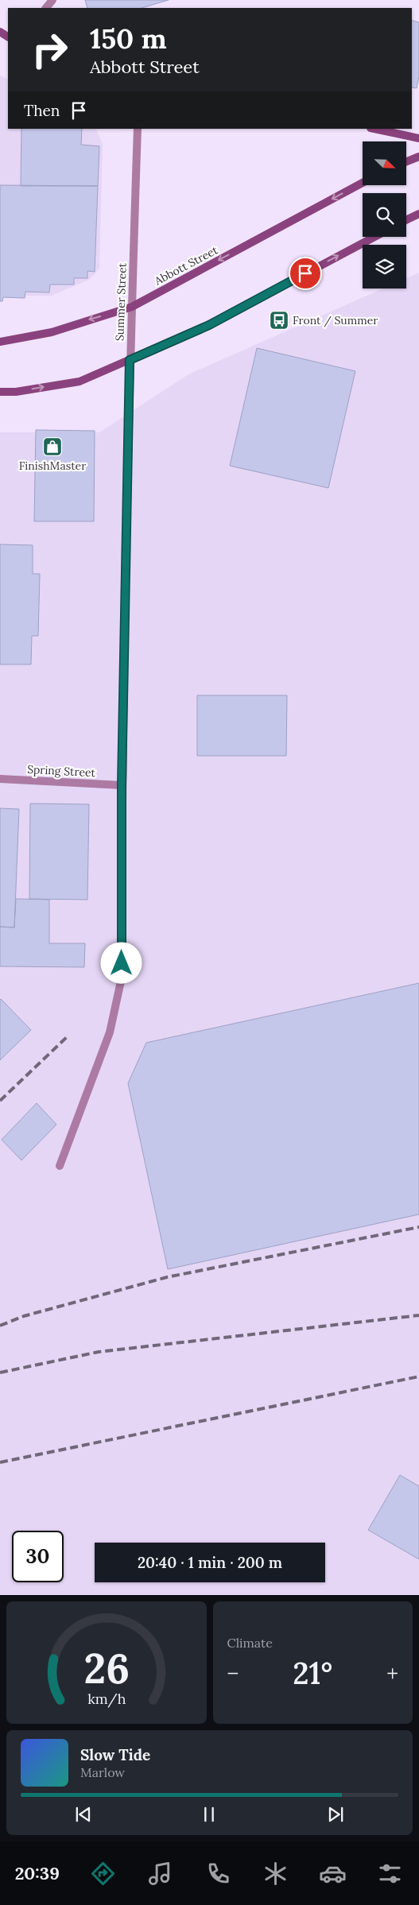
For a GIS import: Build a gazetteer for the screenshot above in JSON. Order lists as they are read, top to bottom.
{
  "streets": {
    "main road": ["Abbott Street"],
    "street": ["Summer Street", "Spring Street"]
  },
  "crossings": [
    ["Abbott Street", "Summer Street"],
    ["Summer Street", "Spring Street"]
  ],
  "places": {
    "bus stop": ["Front / Summer"],
    "shop": ["FinishMaster"]
  },
  "north": "bottom right",
  "page": {
    "turn": ["150 m", "Abbott Street"],
    "then": "Then",
    "limit": "30",
    "trip": "20:40 · 1 min · 200 m",
    "tile": "Climate",
    "heat": ["−", "21°", "+"],
    "song": ["Slow Tide", "Marlow"],
    "tabs": "20:39",
    "gauge": ["26", "km/h"]
  }
}
